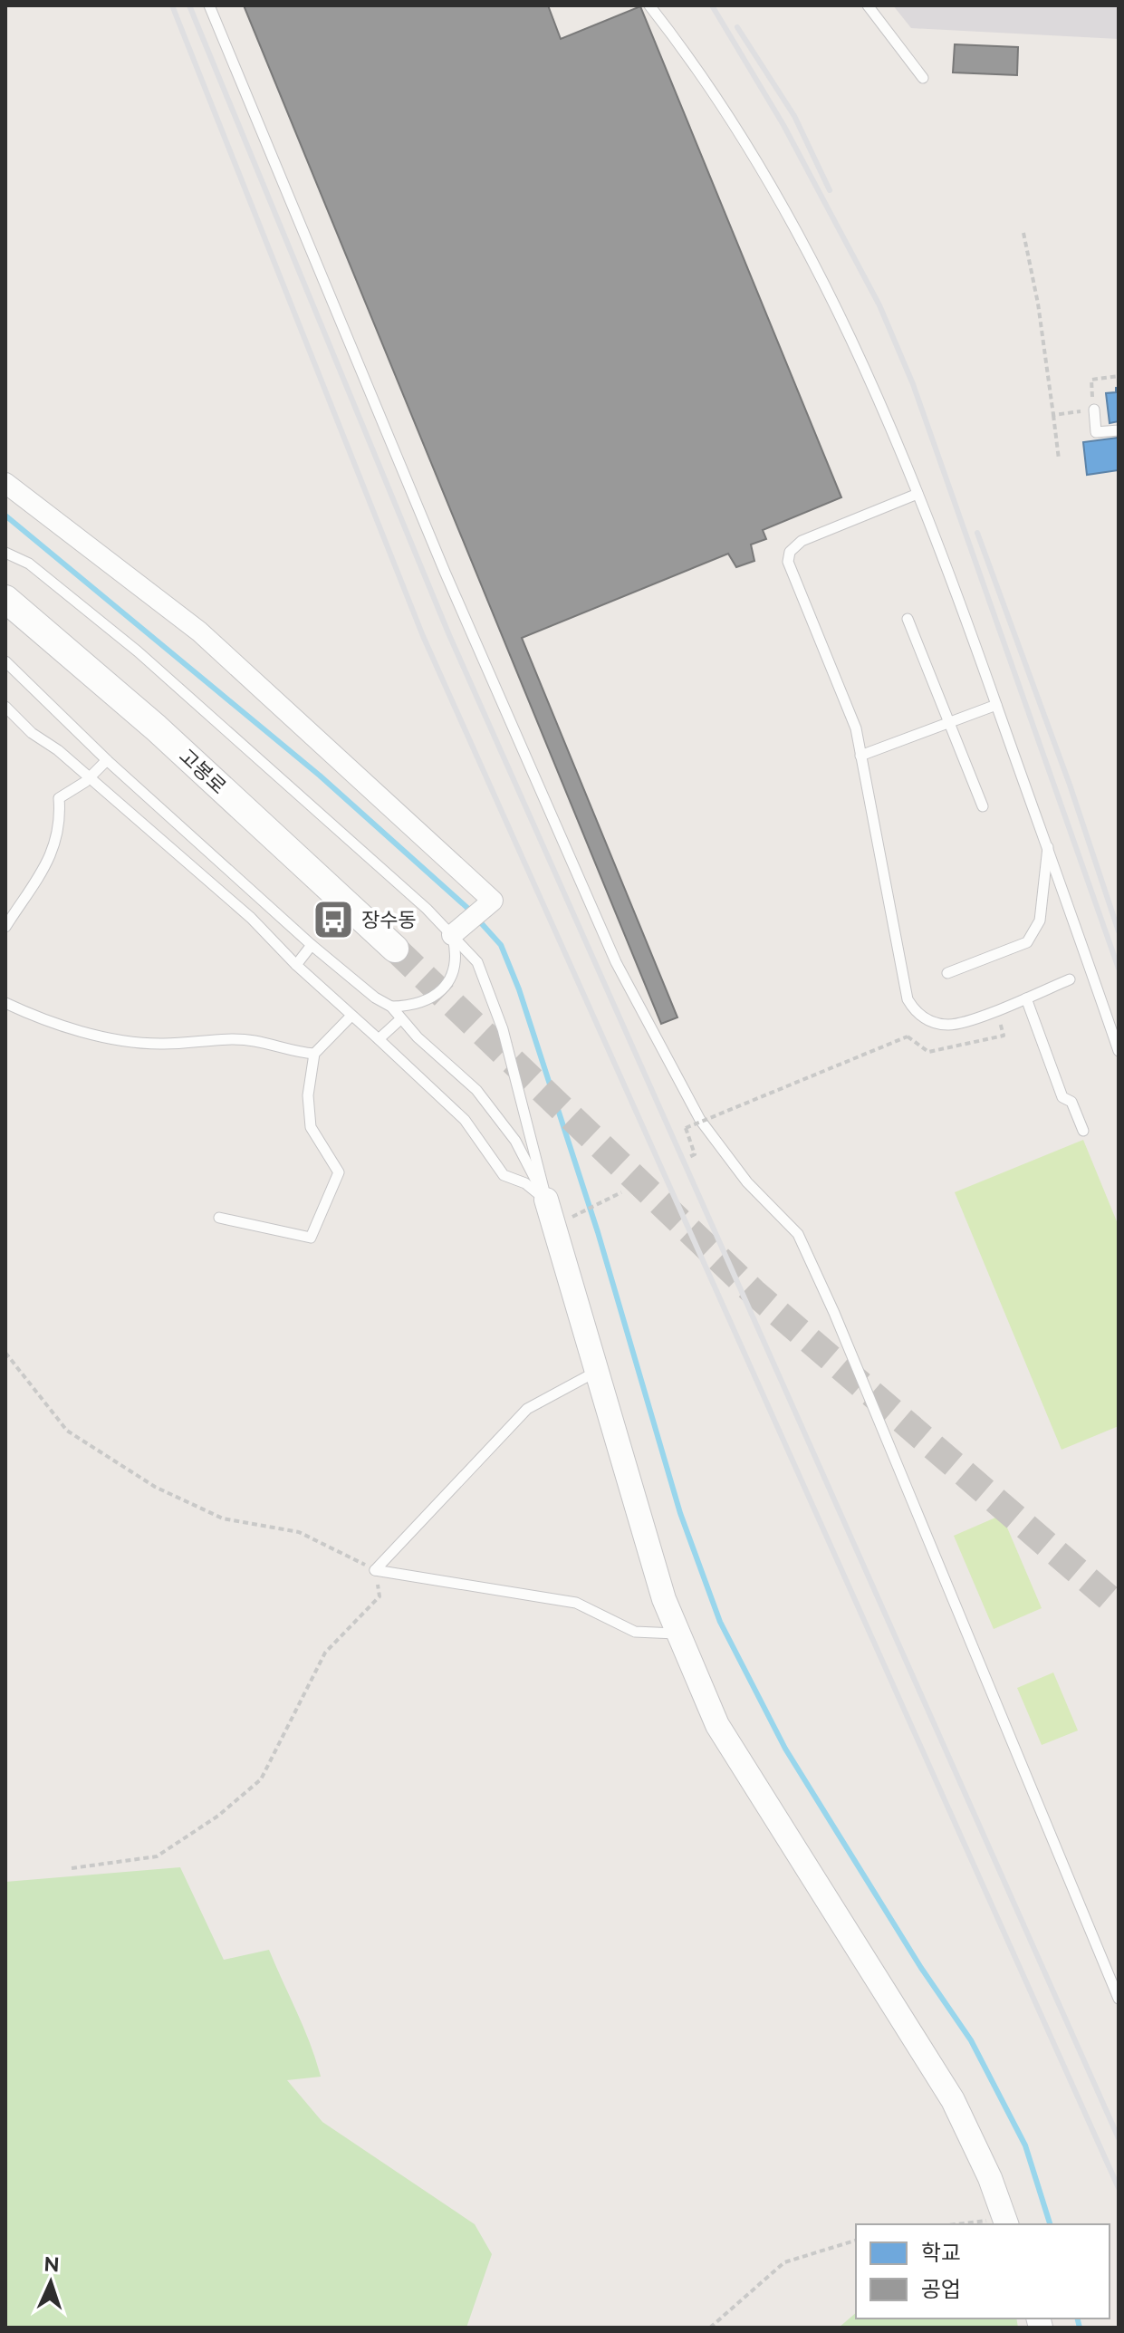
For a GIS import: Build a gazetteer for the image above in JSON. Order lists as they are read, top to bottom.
{
  "streets": {
    "main road": ["고봉로"]
  },
  "places": {
    "bus stop": ["장수동"]
  },
  "legend": ["학교", "공업"],
  "north": "top"
}
